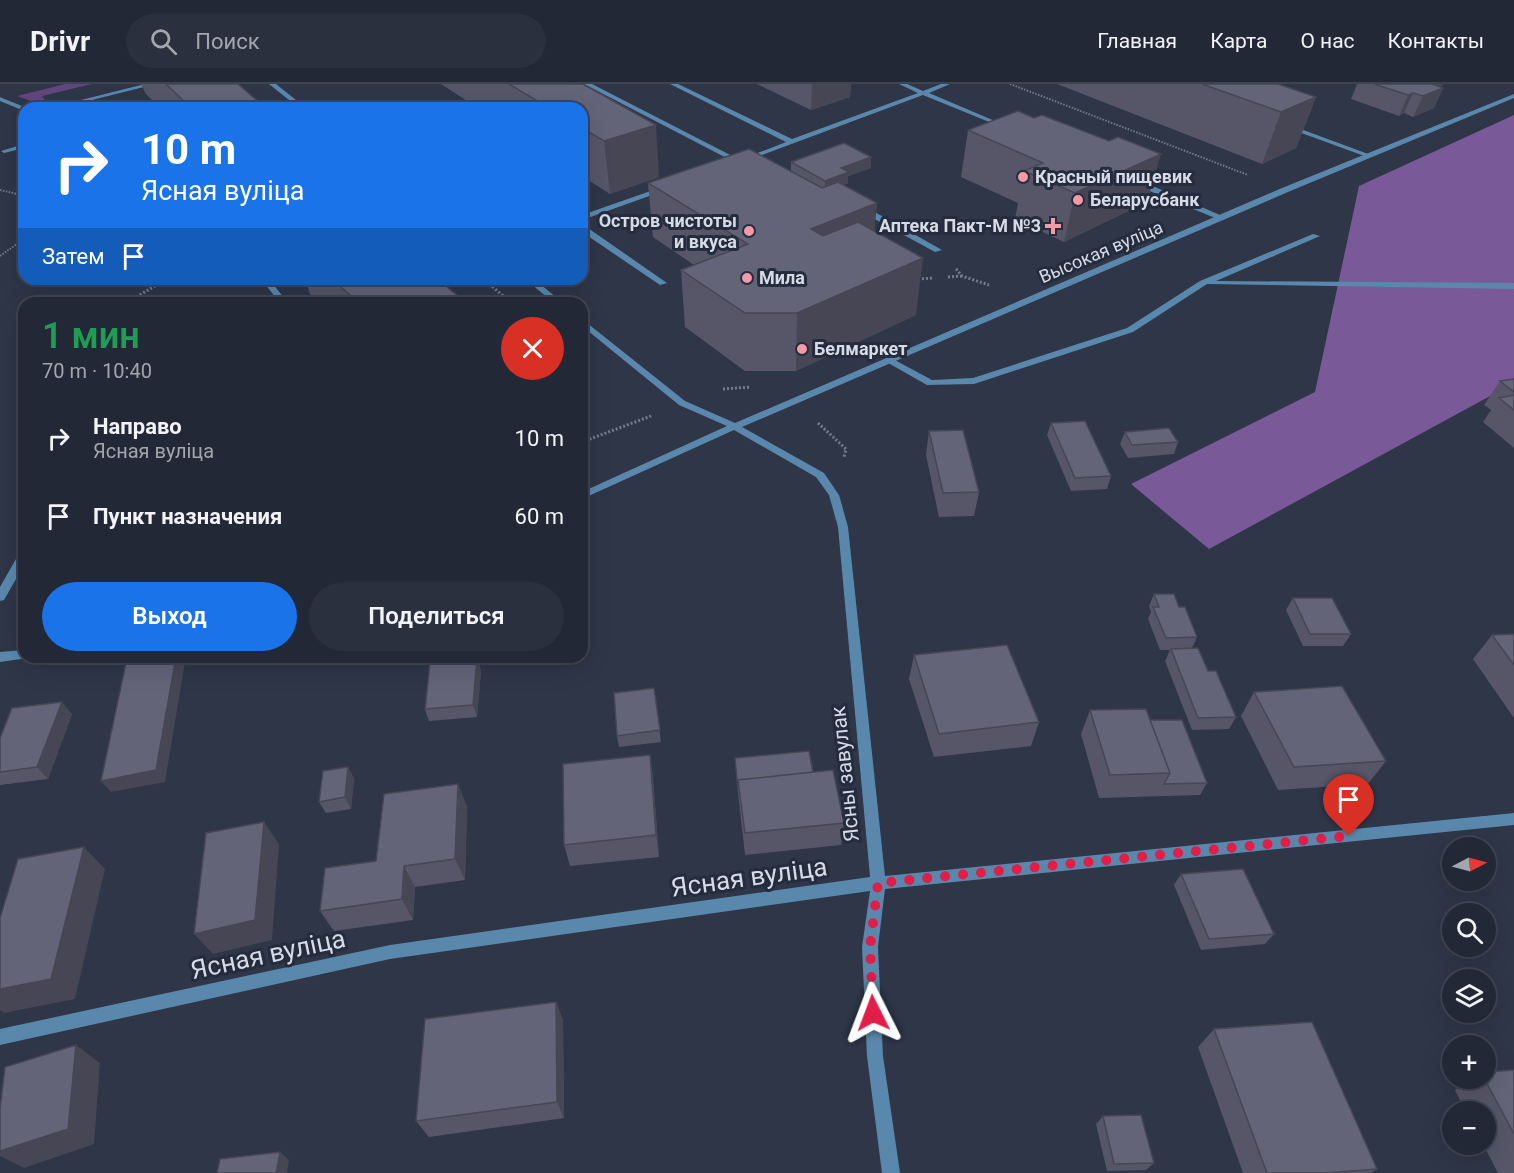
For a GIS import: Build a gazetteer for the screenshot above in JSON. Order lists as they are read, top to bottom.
{
  "streets": {
    "street": ["Высокая вуліца", "Ясны завулак", "Ясная вуліца"]
  },
  "crossings": [
    ["Высокая вуліца", "Ясны завулак"],
    ["Ясны завулак", "Ясная вуліца"]
  ],
  "places": {
    "other": [
      "Красный пищевик",
      "Беларусбанк",
      "Остров чистоты и вкуса",
      "Мила",
      "Белмаркет"
    ],
    "health": ["Аптека Пакт-М №3"]
  },
  "north": "right",
  "page": {
    "header": "Drivr",
    "search": "Поиск",
    "nav": [
      "Главная",
      "Карта",
      "О нас",
      "Контакты"
    ],
    "turn": ["10 m", "Ясная вуліца"],
    "then": "Затем",
    "heading": ["1 мин", "70 m · 10:40"],
    "list": [
      {
        "name": "Направо",
        "note": "Ясная вуліца",
        "value": "10 m"
      },
      {
        "name": "Пункт назначения",
        "value": "60 m"
      }
    ],
    "buttons": ["Выход", "Поделиться"],
    "map_buttons": ["+", "−"]
  }
}
